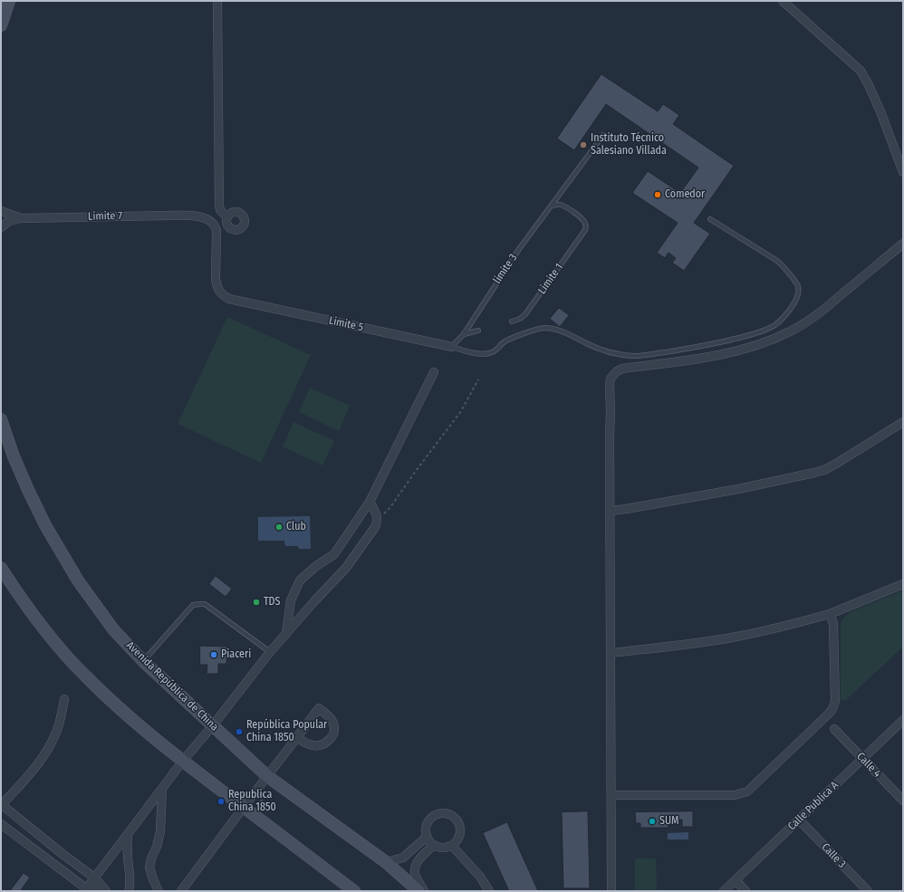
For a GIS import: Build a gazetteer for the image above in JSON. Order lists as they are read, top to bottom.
{
  "streets": {
    "main road": ["Avenida República de China"],
    "street": [
      "Limite 7",
      "Limite 5",
      "Calle 4",
      "Calle Publica A",
      "Calle 3"
    ],
    "lane": ["limite 3", "Limite 1"]
  },
  "crossings": [
    ["Limite 7", "Limite 5"],
    ["limite 3", "Limite 1"],
    ["limite 3", "Limite 5"],
    ["Calle 4", "Calle Publica A"],
    ["Calle Publica A", "Calle 3"]
  ],
  "places": [
    "Instituto Técnico Salesiano Villada",
    "Comedor",
    "Club",
    "TDS",
    "Piaceri",
    "República Popular China 1850",
    "Republica China 1850",
    "SUM"
  ]
}
